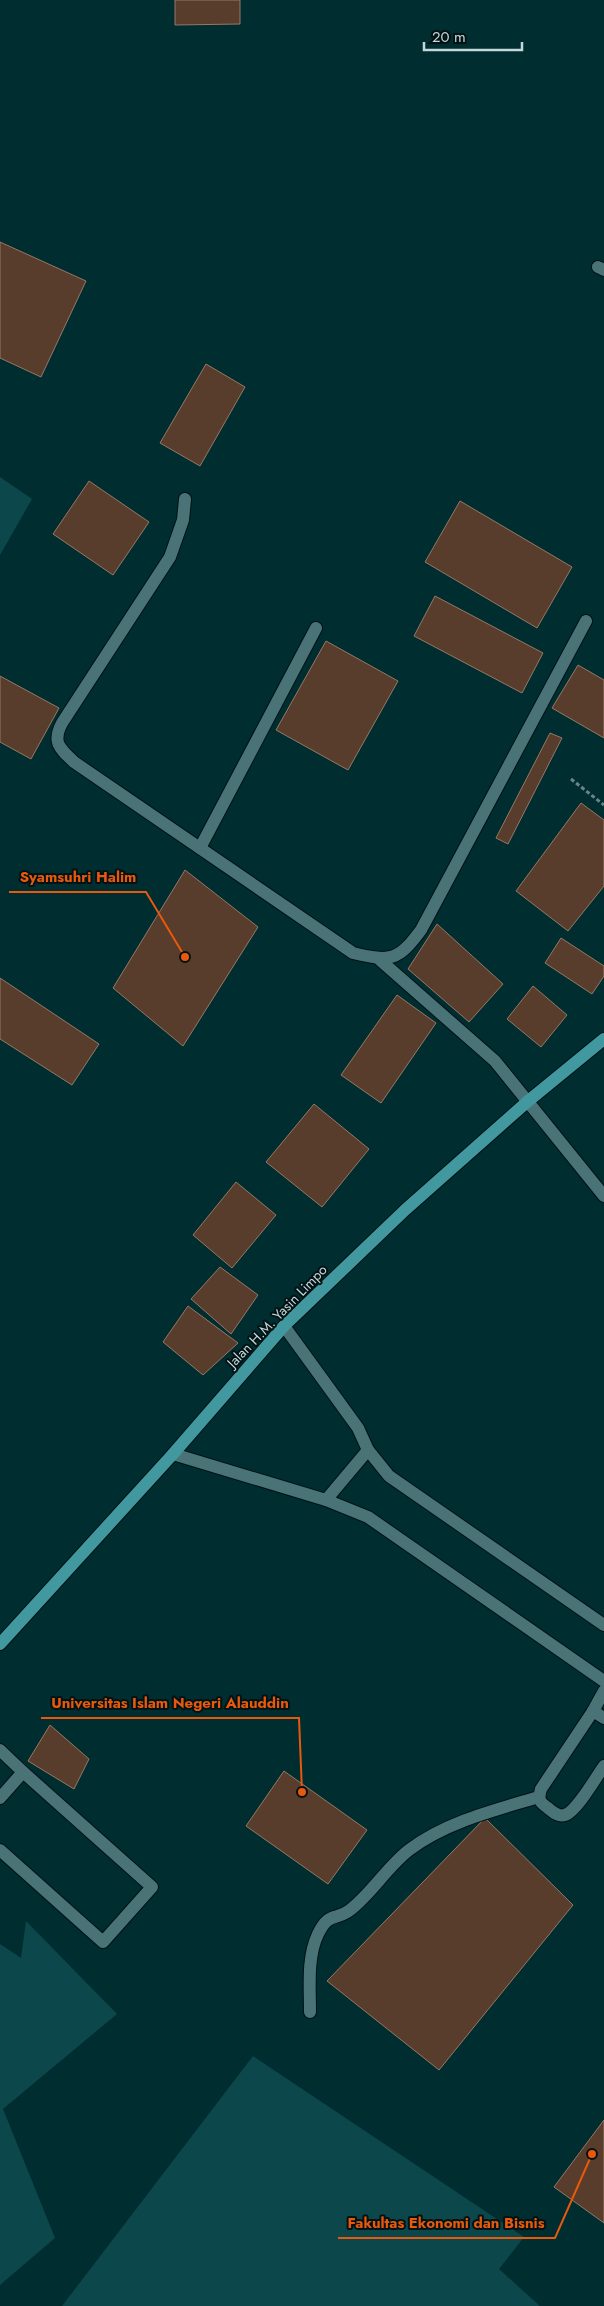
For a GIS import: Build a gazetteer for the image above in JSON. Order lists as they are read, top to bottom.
{
  "streets": {
    "main road": ["Jalan H.M. Yasin Limpo"]
  },
  "places": ["Syamsuhri Halim", "Universitas Islam Negeri Alauddin", "Fakultas Ekonomi dan Bisnis"],
  "scale_bar": "20 m"
}
